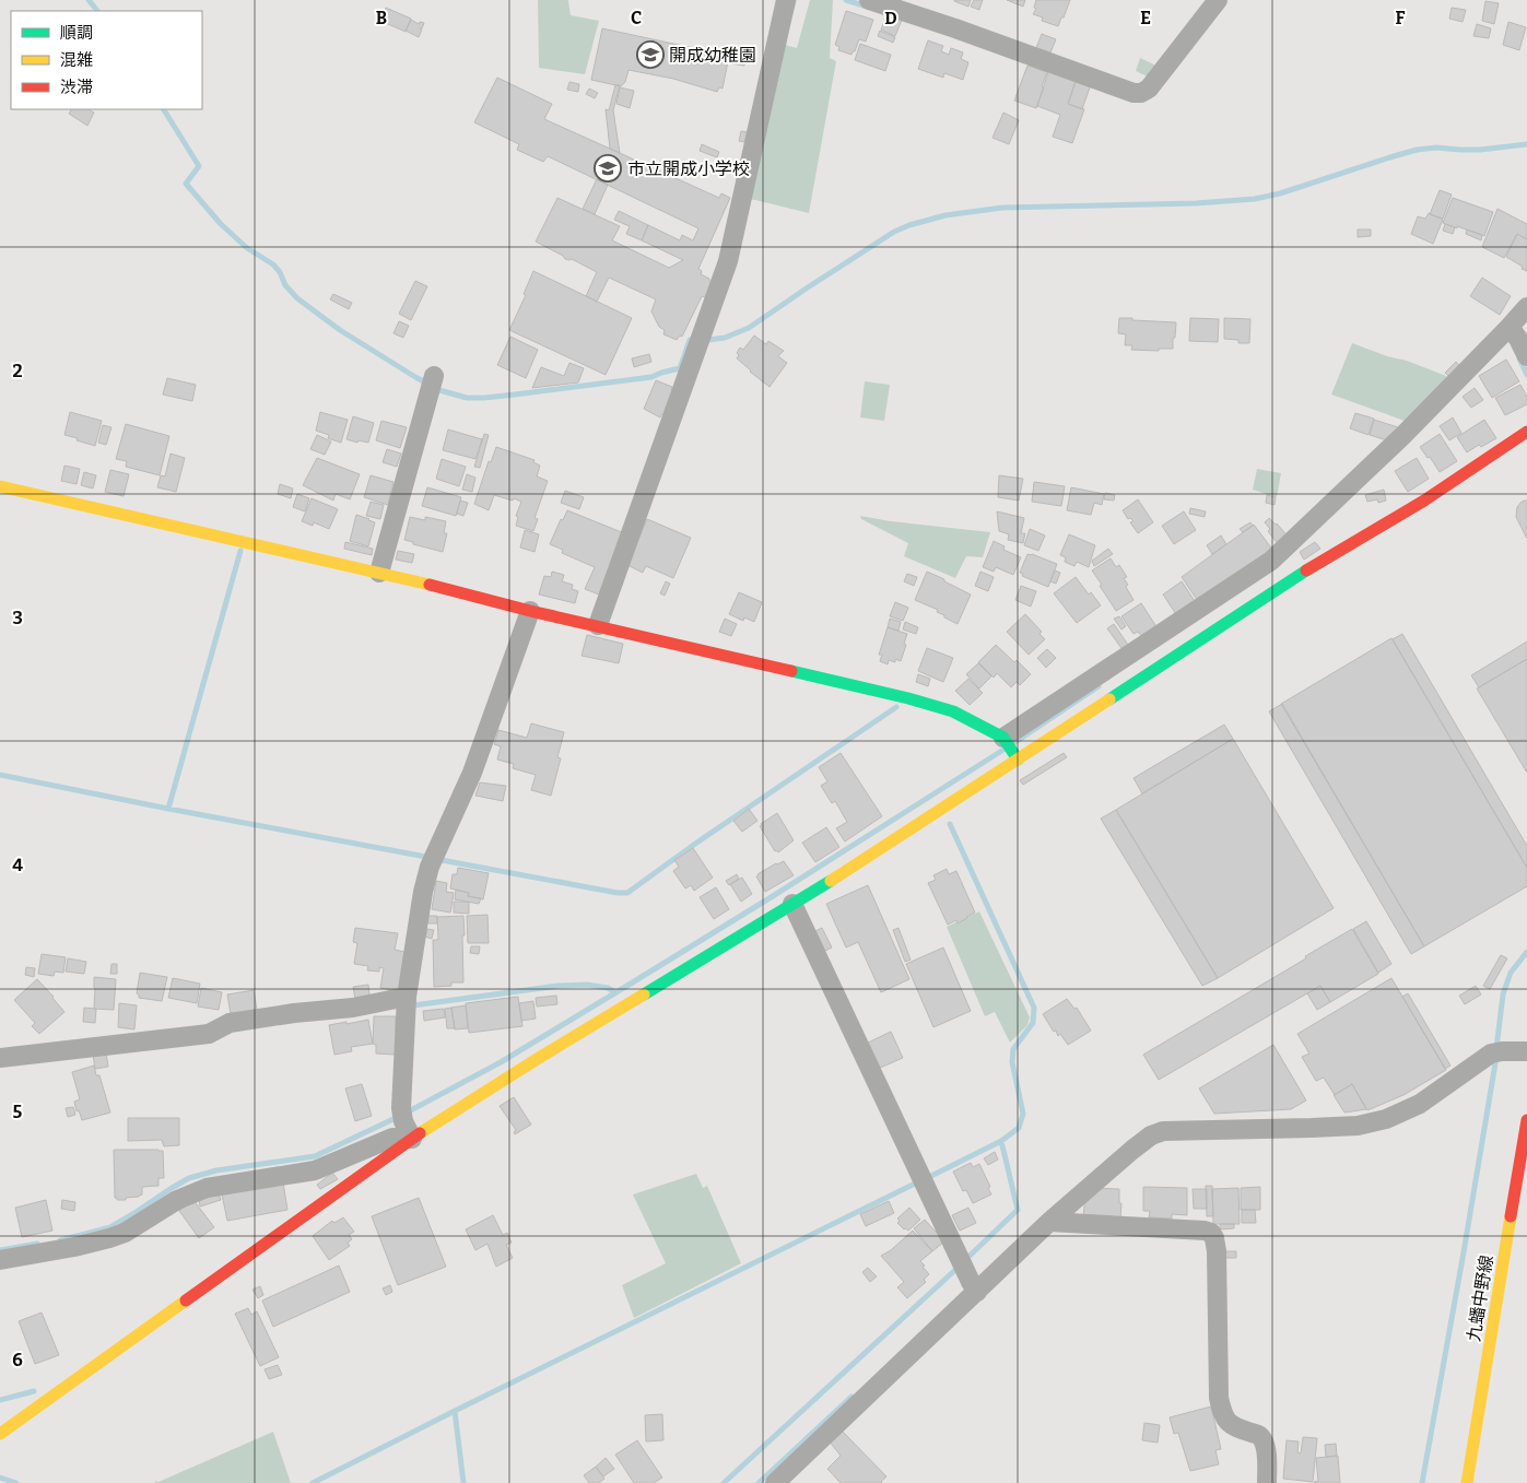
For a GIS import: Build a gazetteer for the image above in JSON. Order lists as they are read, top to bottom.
{
  "streets": {
    "street": ["九蟠中野線"]
  },
  "places": {
    "school or university": ["開成幼稚園", "市立開成小学校"]
  },
  "legend": ["順調", "混雑", "渋滞"],
  "grid": {
    "columns": [
      "B",
      "C",
      "D",
      "E",
      "F"
    ],
    "rows": [
      "2",
      "3",
      "4",
      "5",
      "6"
    ]
  }
}
